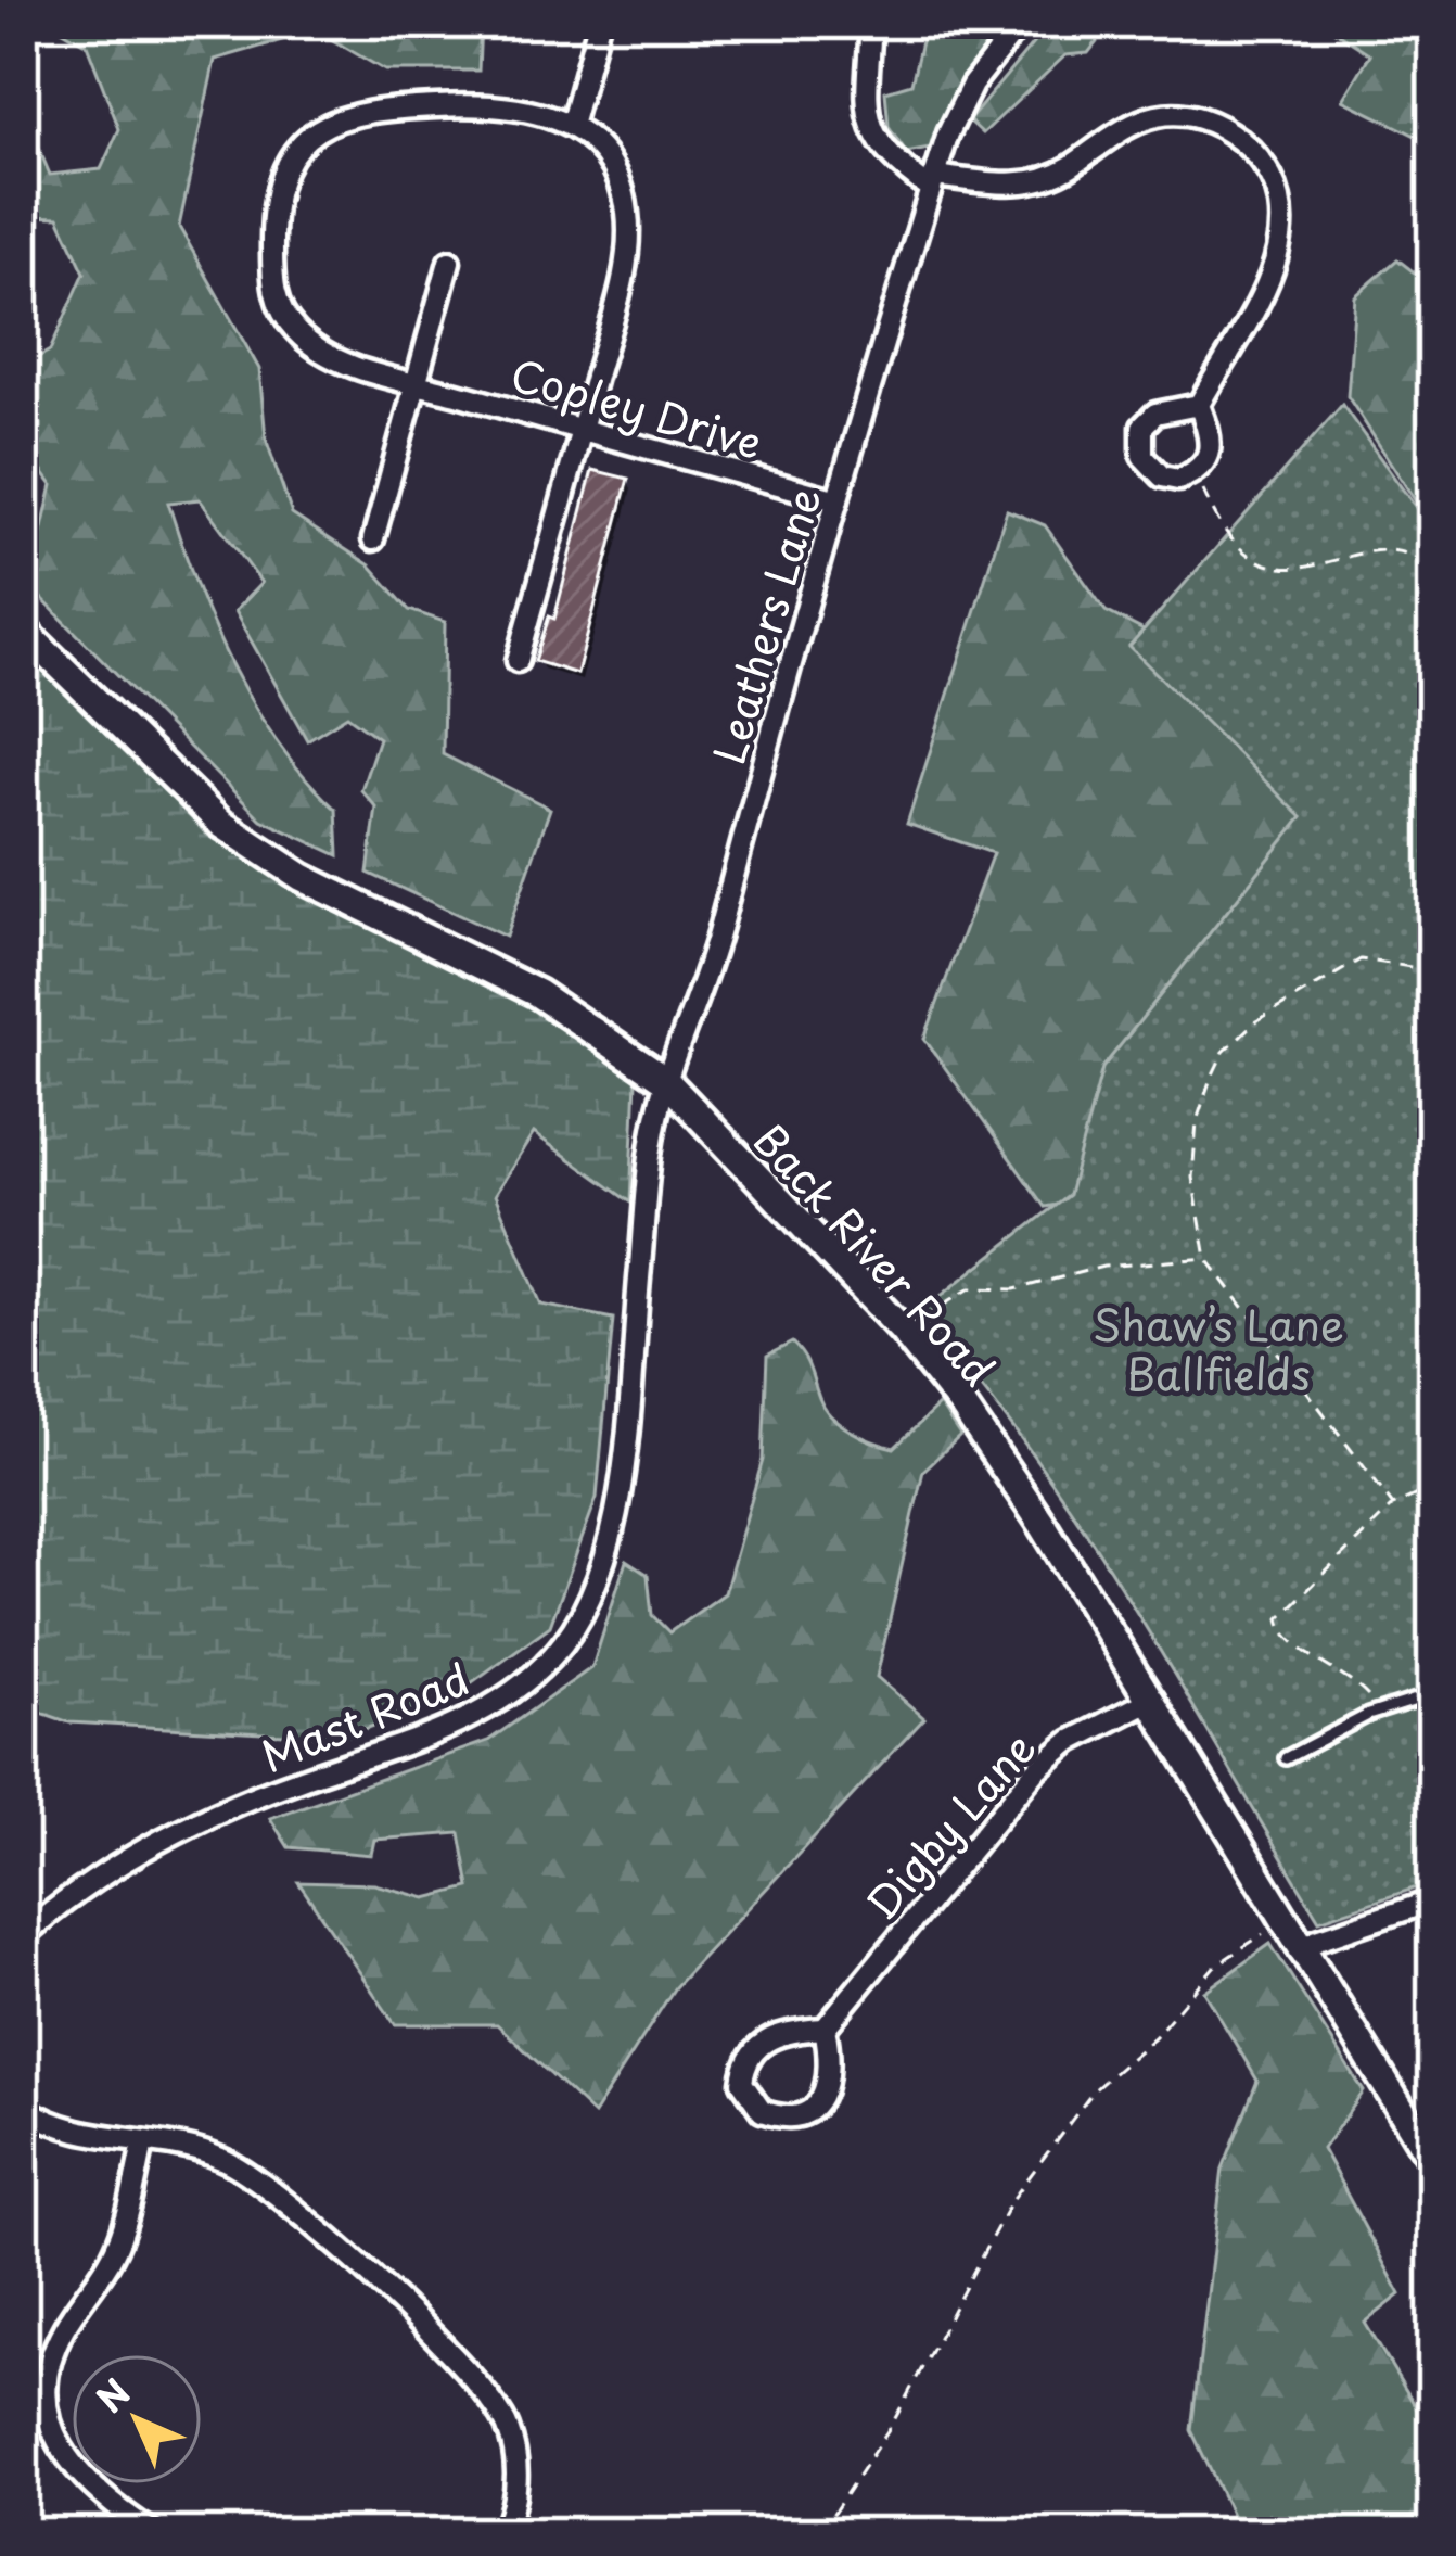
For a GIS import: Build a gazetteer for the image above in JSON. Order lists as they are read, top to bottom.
{
  "streets": {
    "street": [
      "Copley Drive",
      "Leathers Lane",
      "Back River Road",
      "Mast Road",
      "Digby Lane"
    ]
  },
  "crossings": [
    ["Copley Drive", "Leathers Lane"],
    ["Leathers Lane", "Back River Road"],
    ["Leathers Lane", "Mast Road"],
    ["Back River Road", "Mast Road"],
    ["Back River Road", "Digby Lane"]
  ],
  "parks": ["Shaw’s Lane Ballfields"],
  "north": "top left"
}
